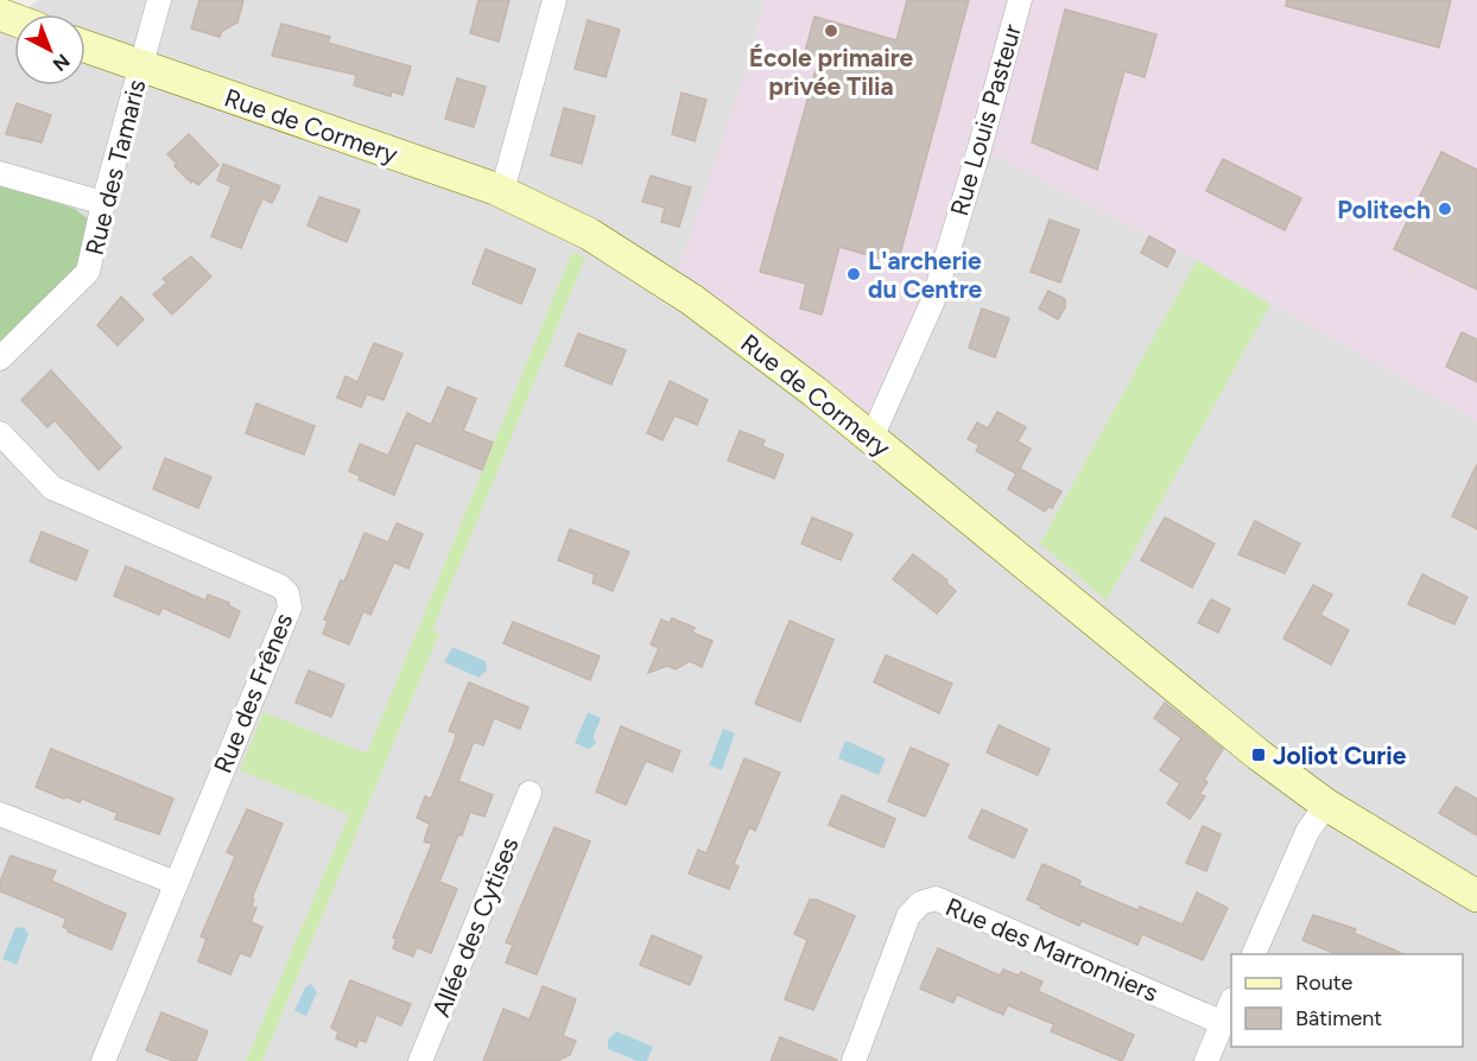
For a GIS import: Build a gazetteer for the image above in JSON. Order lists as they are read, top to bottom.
{
  "streets": {
    "main road": ["Rue de Cormery"],
    "street": [
      "Rue Louis Pasteur",
      "Rue des Tamaris",
      "Rue des Frênes",
      "Allée des Cytises",
      "Rue des Marronniers"
    ]
  },
  "crossings": [
    ["Rue Louis Pasteur", "Rue de Cormery"],
    ["Rue de Cormery", "Rue des Tamaris"]
  ],
  "places": {
    "other": ["École primaire privée Tilia", "Politech", "L'archerie du Centre"],
    "transit": ["Joliot Curie"]
  },
  "legend": ["Route", "Bâtiment"],
  "north": "bottom right"
}
